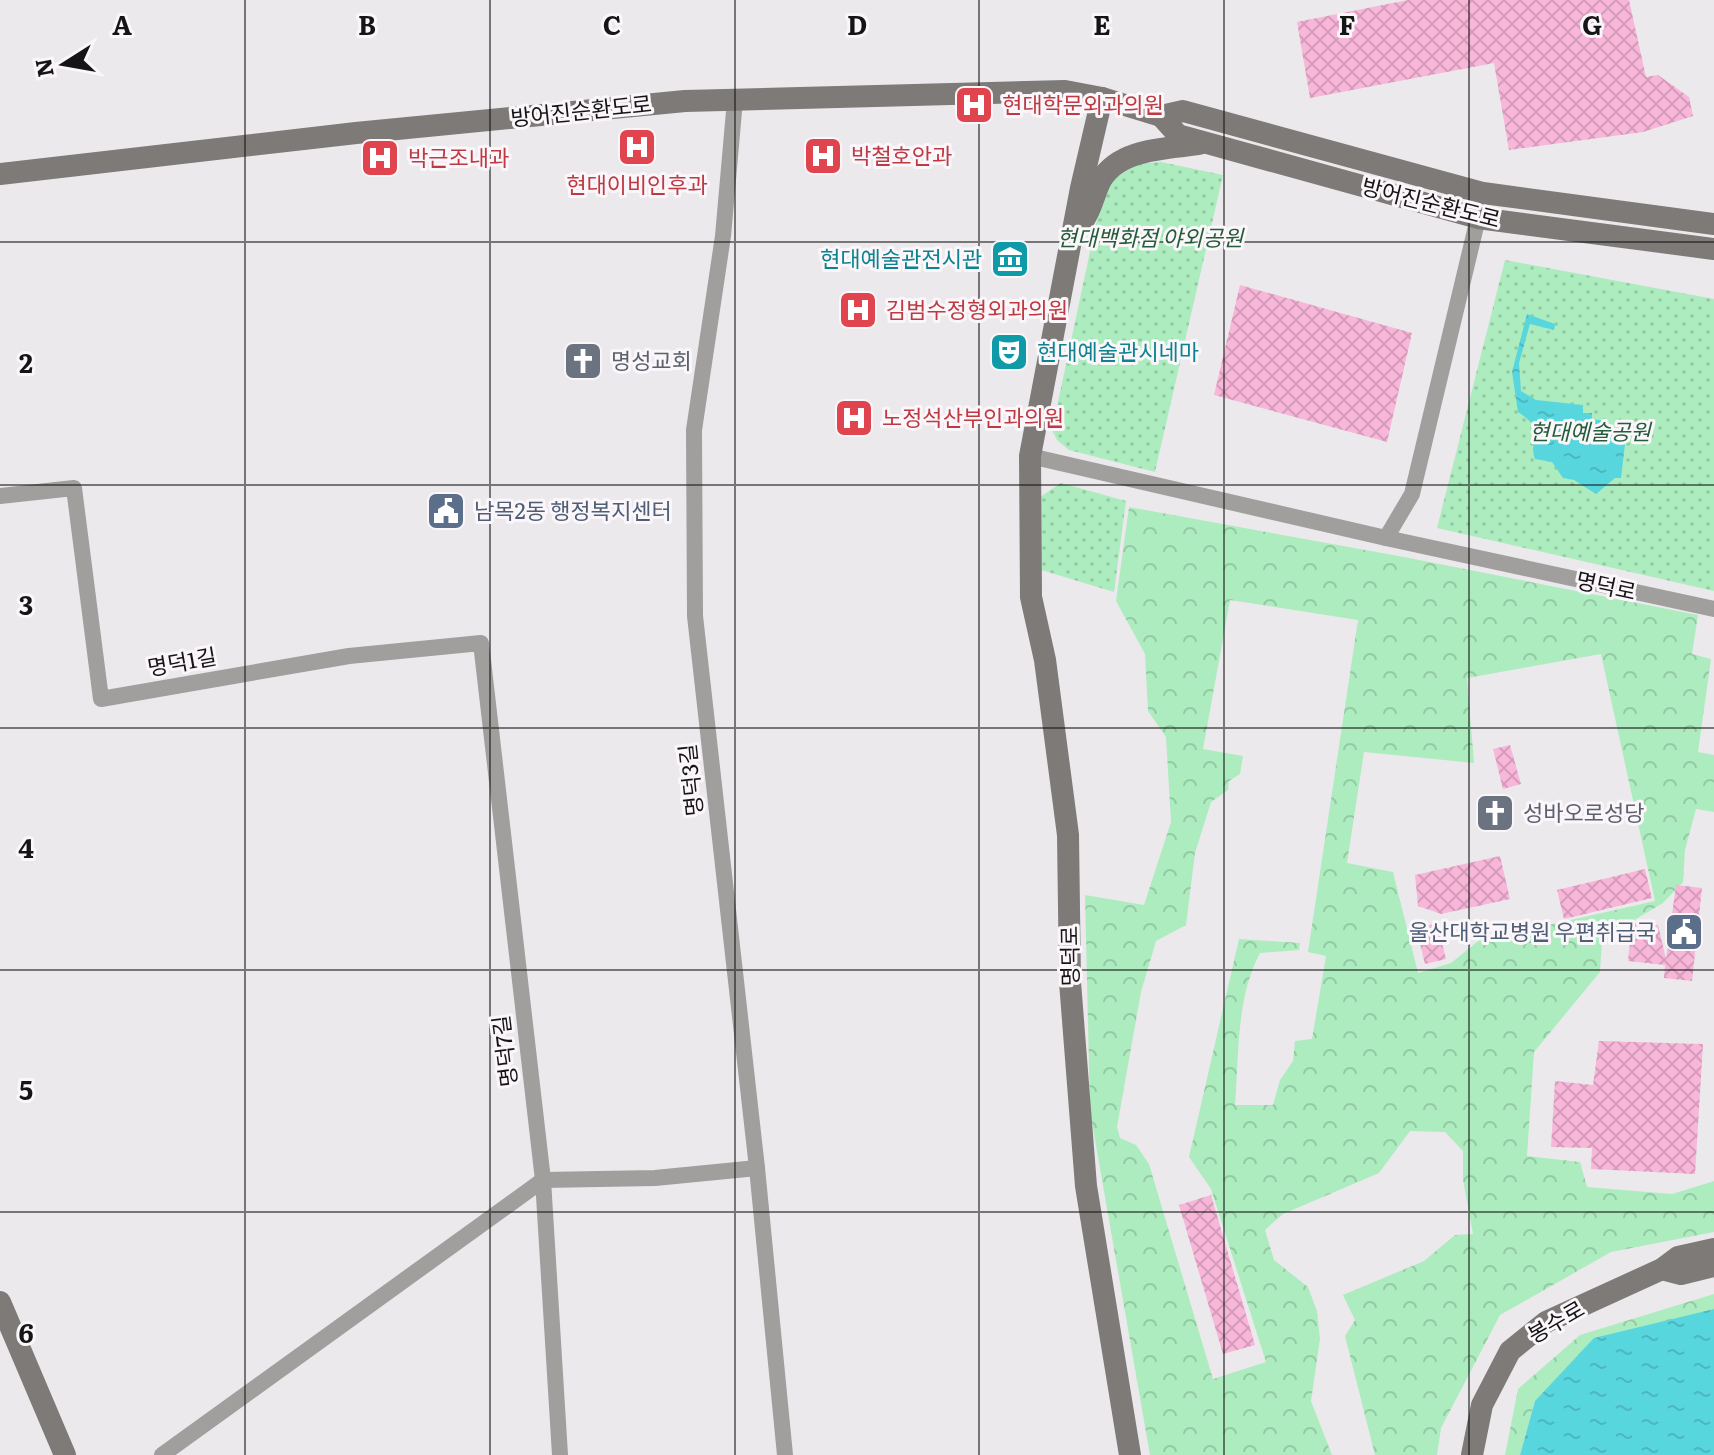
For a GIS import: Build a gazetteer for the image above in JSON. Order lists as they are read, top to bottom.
{
  "streets": {
    "main road": ["방어진순환도로", "명덕로", "봉수로"],
    "street": ["명덕1길", "명덕3길", "명덕7길"]
  },
  "crossings": [
    ["방어진순환도로", "명덕로"],
    ["방어진순환도로", "명덕3길"],
    ["명덕1길", "명덕7길"]
  ],
  "parks": ["현대백화점 야외공원", "현대예술공원"],
  "places": {
    "hospital": [
      "현대학문외과의원",
      "현대이비인후과",
      "박철호안과",
      "박근조내과",
      "김범수정형외과의원",
      "노정석산부인과의원"
    ],
    "museum": ["현대예술관전시관"],
    "theatre": ["현대예술관시네마"],
    "church": ["명성교회", "성바오로성당"],
    "public building": ["남목2동 행정복지센터", "울산대학교병원 우편취급국"]
  },
  "north": "left",
  "grid": {
    "columns": [
      "A",
      "B",
      "C",
      "D",
      "E",
      "F",
      "G"
    ],
    "rows": [
      "2",
      "3",
      "4",
      "5",
      "6"
    ]
  }
}
